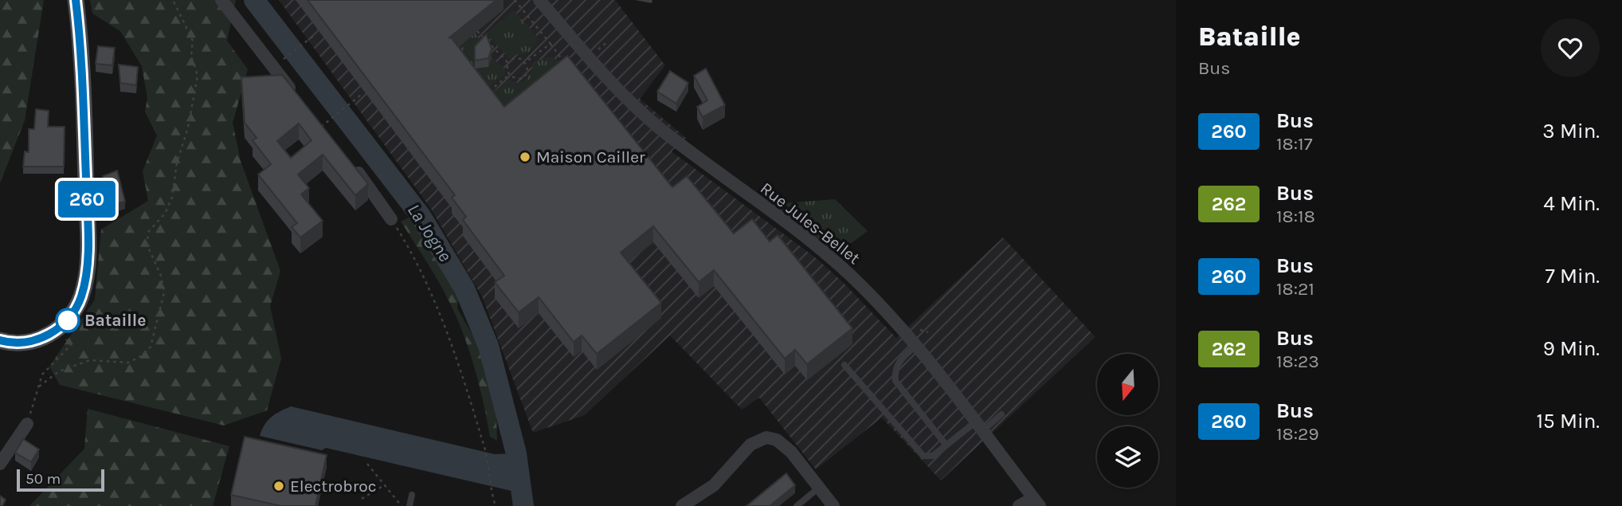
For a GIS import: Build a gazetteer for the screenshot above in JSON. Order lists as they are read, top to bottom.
{
  "streets": {
    "street": ["Rue Jules-Bellet"]
  },
  "water": ["La Jogne"],
  "places": ["Maison Cailler", "Bataille", "Electrobroc"],
  "lines": ["bus line 260"],
  "scale_bar": "50 m",
  "north": "bottom",
  "page": {
    "on_map": "260",
    "heading": ["Bataille", "Bus"],
    "list": [
      {
        "mark": "260",
        "name": "Bus",
        "note": "18:17",
        "value": "3 Min."
      },
      {
        "mark": "262",
        "name": "Bus",
        "note": "18:18",
        "value": "4 Min."
      },
      {
        "mark": "260",
        "name": "Bus",
        "note": "18:21",
        "value": "7 Min."
      },
      {
        "mark": "262",
        "name": "Bus",
        "note": "18:23",
        "value": "9 Min."
      },
      {
        "mark": "260",
        "name": "Bus",
        "note": "18:29",
        "value": "15 Min."
      }
    ],
    "scale": "50 m"
  }
}
